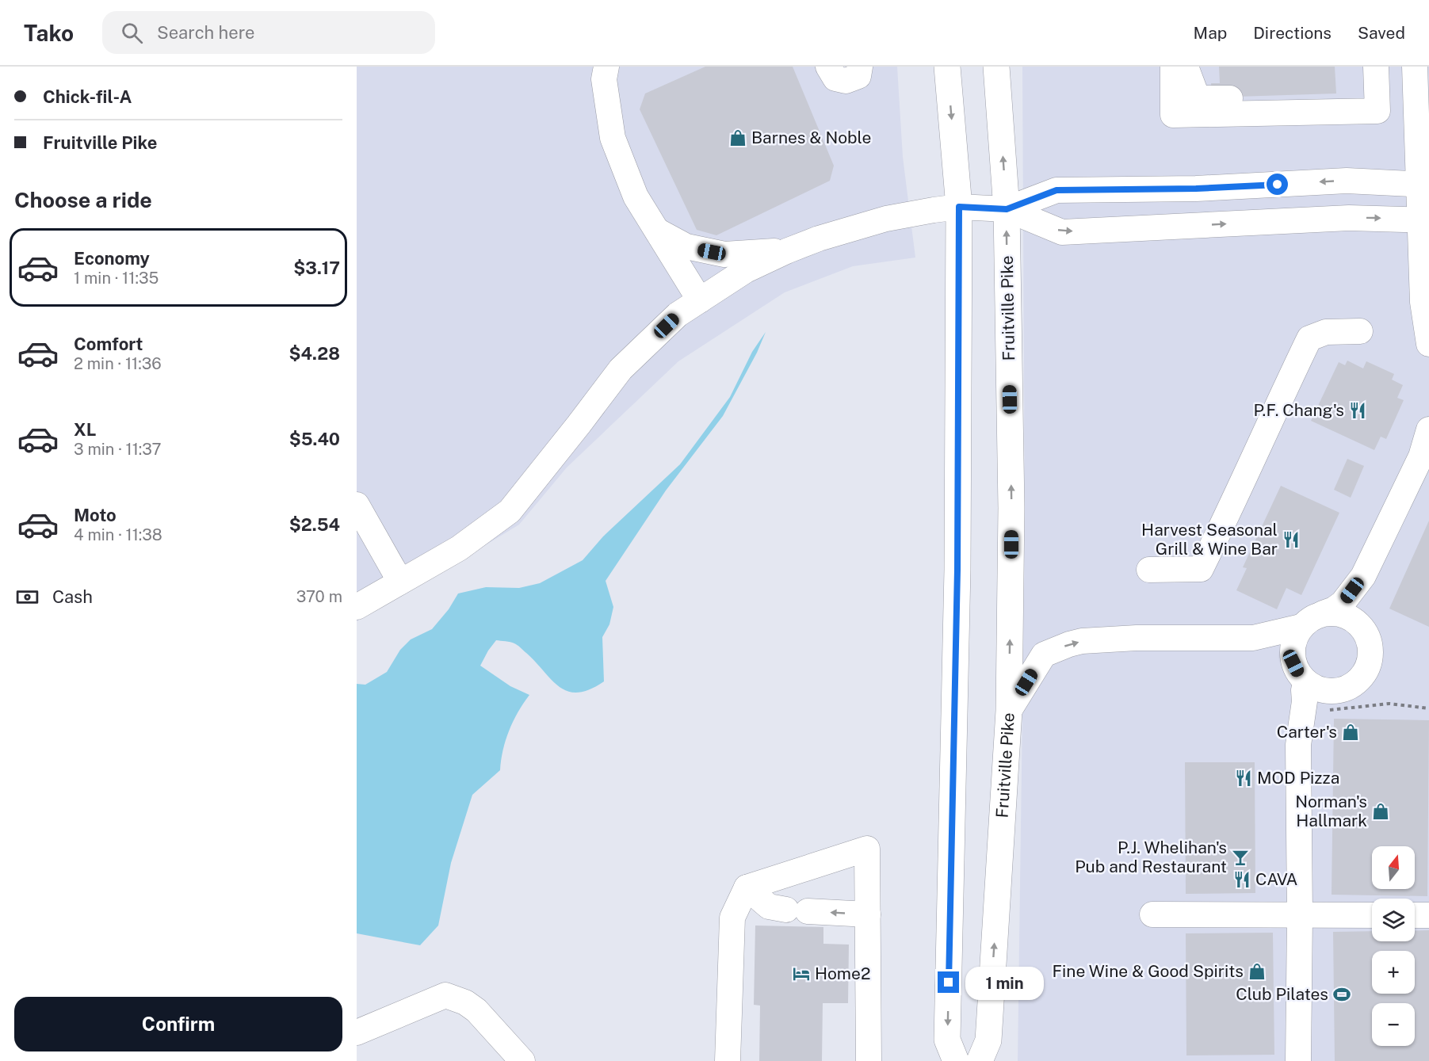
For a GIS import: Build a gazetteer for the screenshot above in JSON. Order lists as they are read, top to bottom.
{
  "streets": {
    "main road": ["Fruitville Pike"]
  },
  "places": {
    "shop": [
      "Barnes & Noble",
      "Carter's",
      "Norman's Hallmark",
      "Fine Wine & Good Spirits"
    ],
    "restaurant": [
      "P.F. Chang's",
      "Harvest Seasonal Grill & Wine Bar",
      "MOD Pizza",
      "CAVA"
    ],
    "bar": ["P.J. Whelihan's Pub and Restaurant"],
    "hotel": ["Home2"],
    "sports": ["Club Pilates"]
  },
  "north": "top",
  "page": {
    "header": "Tako",
    "search": "Search here",
    "nav": ["Map", "Directions", "Saved"],
    "banner": ["Chick-fil-A", "Fruitville Pike"],
    "heading": "Choose a ride",
    "list": [
      {
        "name": "Economy",
        "note": "1 min · 11:35",
        "value": "$3.17"
      },
      {
        "name": "Comfort",
        "note": "2 min · 11:36",
        "value": "$4.28"
      },
      {
        "name": "XL",
        "note": "3 min · 11:37",
        "value": "$5.40"
      },
      {
        "name": "Moto",
        "note": "4 min · 11:38",
        "value": "$2.54"
      }
    ],
    "pay": ["Cash", "370 m"],
    "map_buttons": ["+", "−"],
    "bubble": "1 min",
    "buttons": "Confirm"
  }
}
